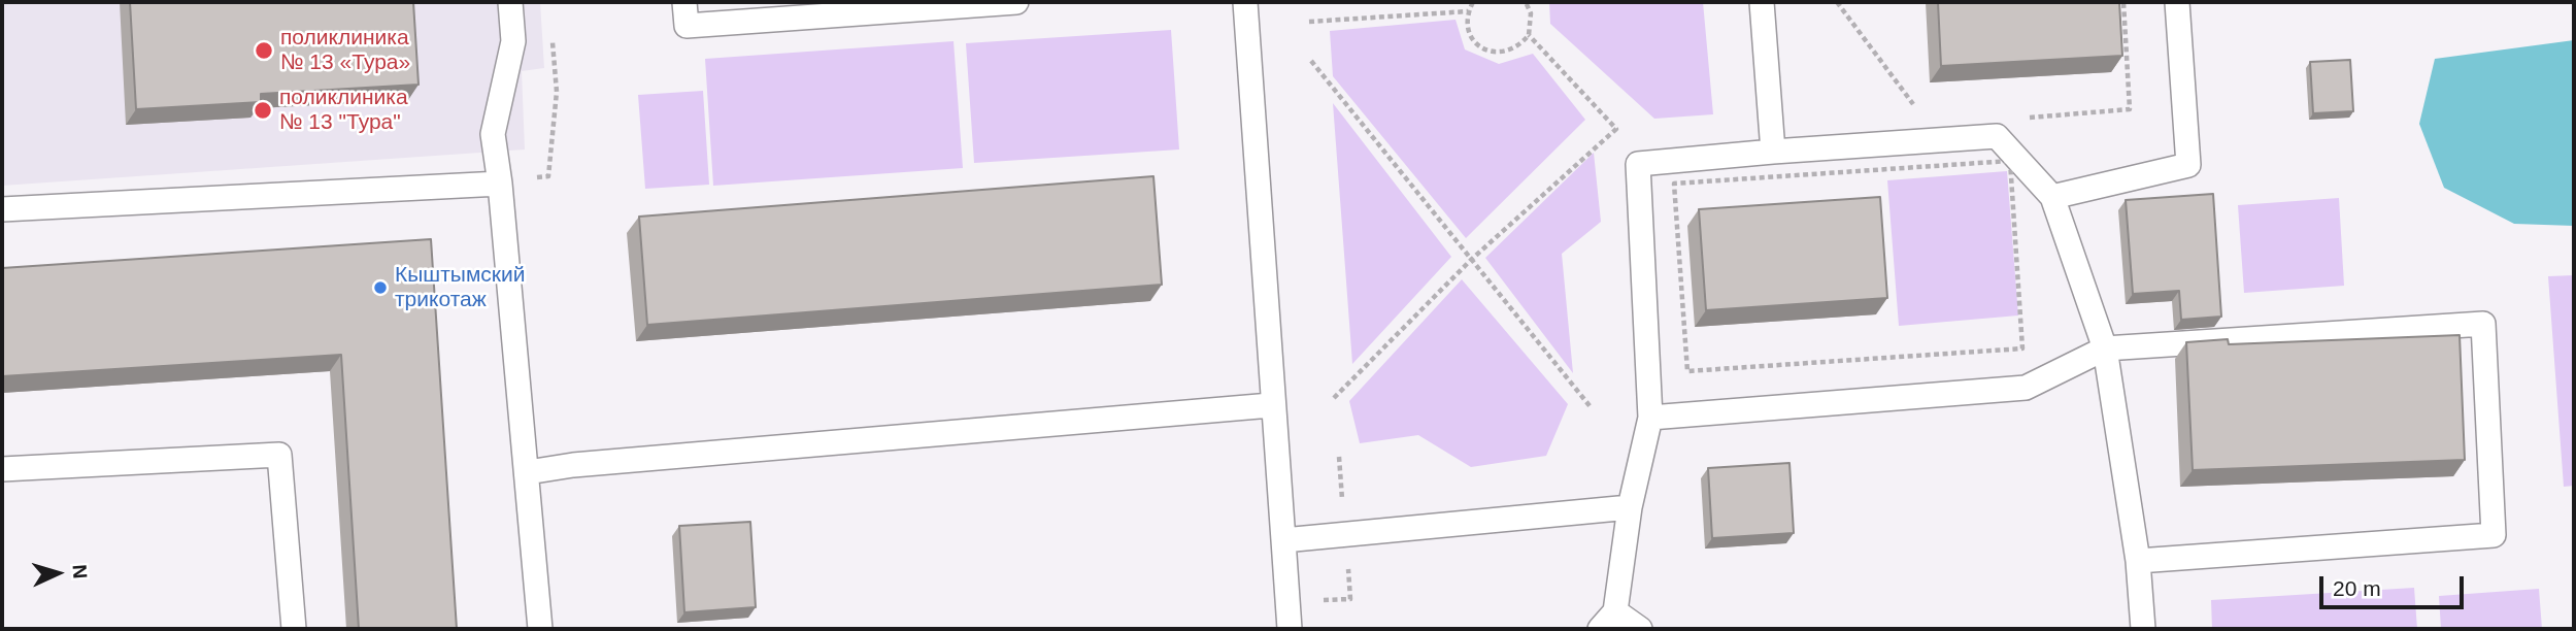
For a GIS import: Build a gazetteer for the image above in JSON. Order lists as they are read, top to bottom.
{
  "places": ["поликлиника № 13 «Тура»", "поликлиника № 13 \"Тура\"", "Кыштымский трикотаж"],
  "scale_bar": "20 m",
  "north": "right"
}
